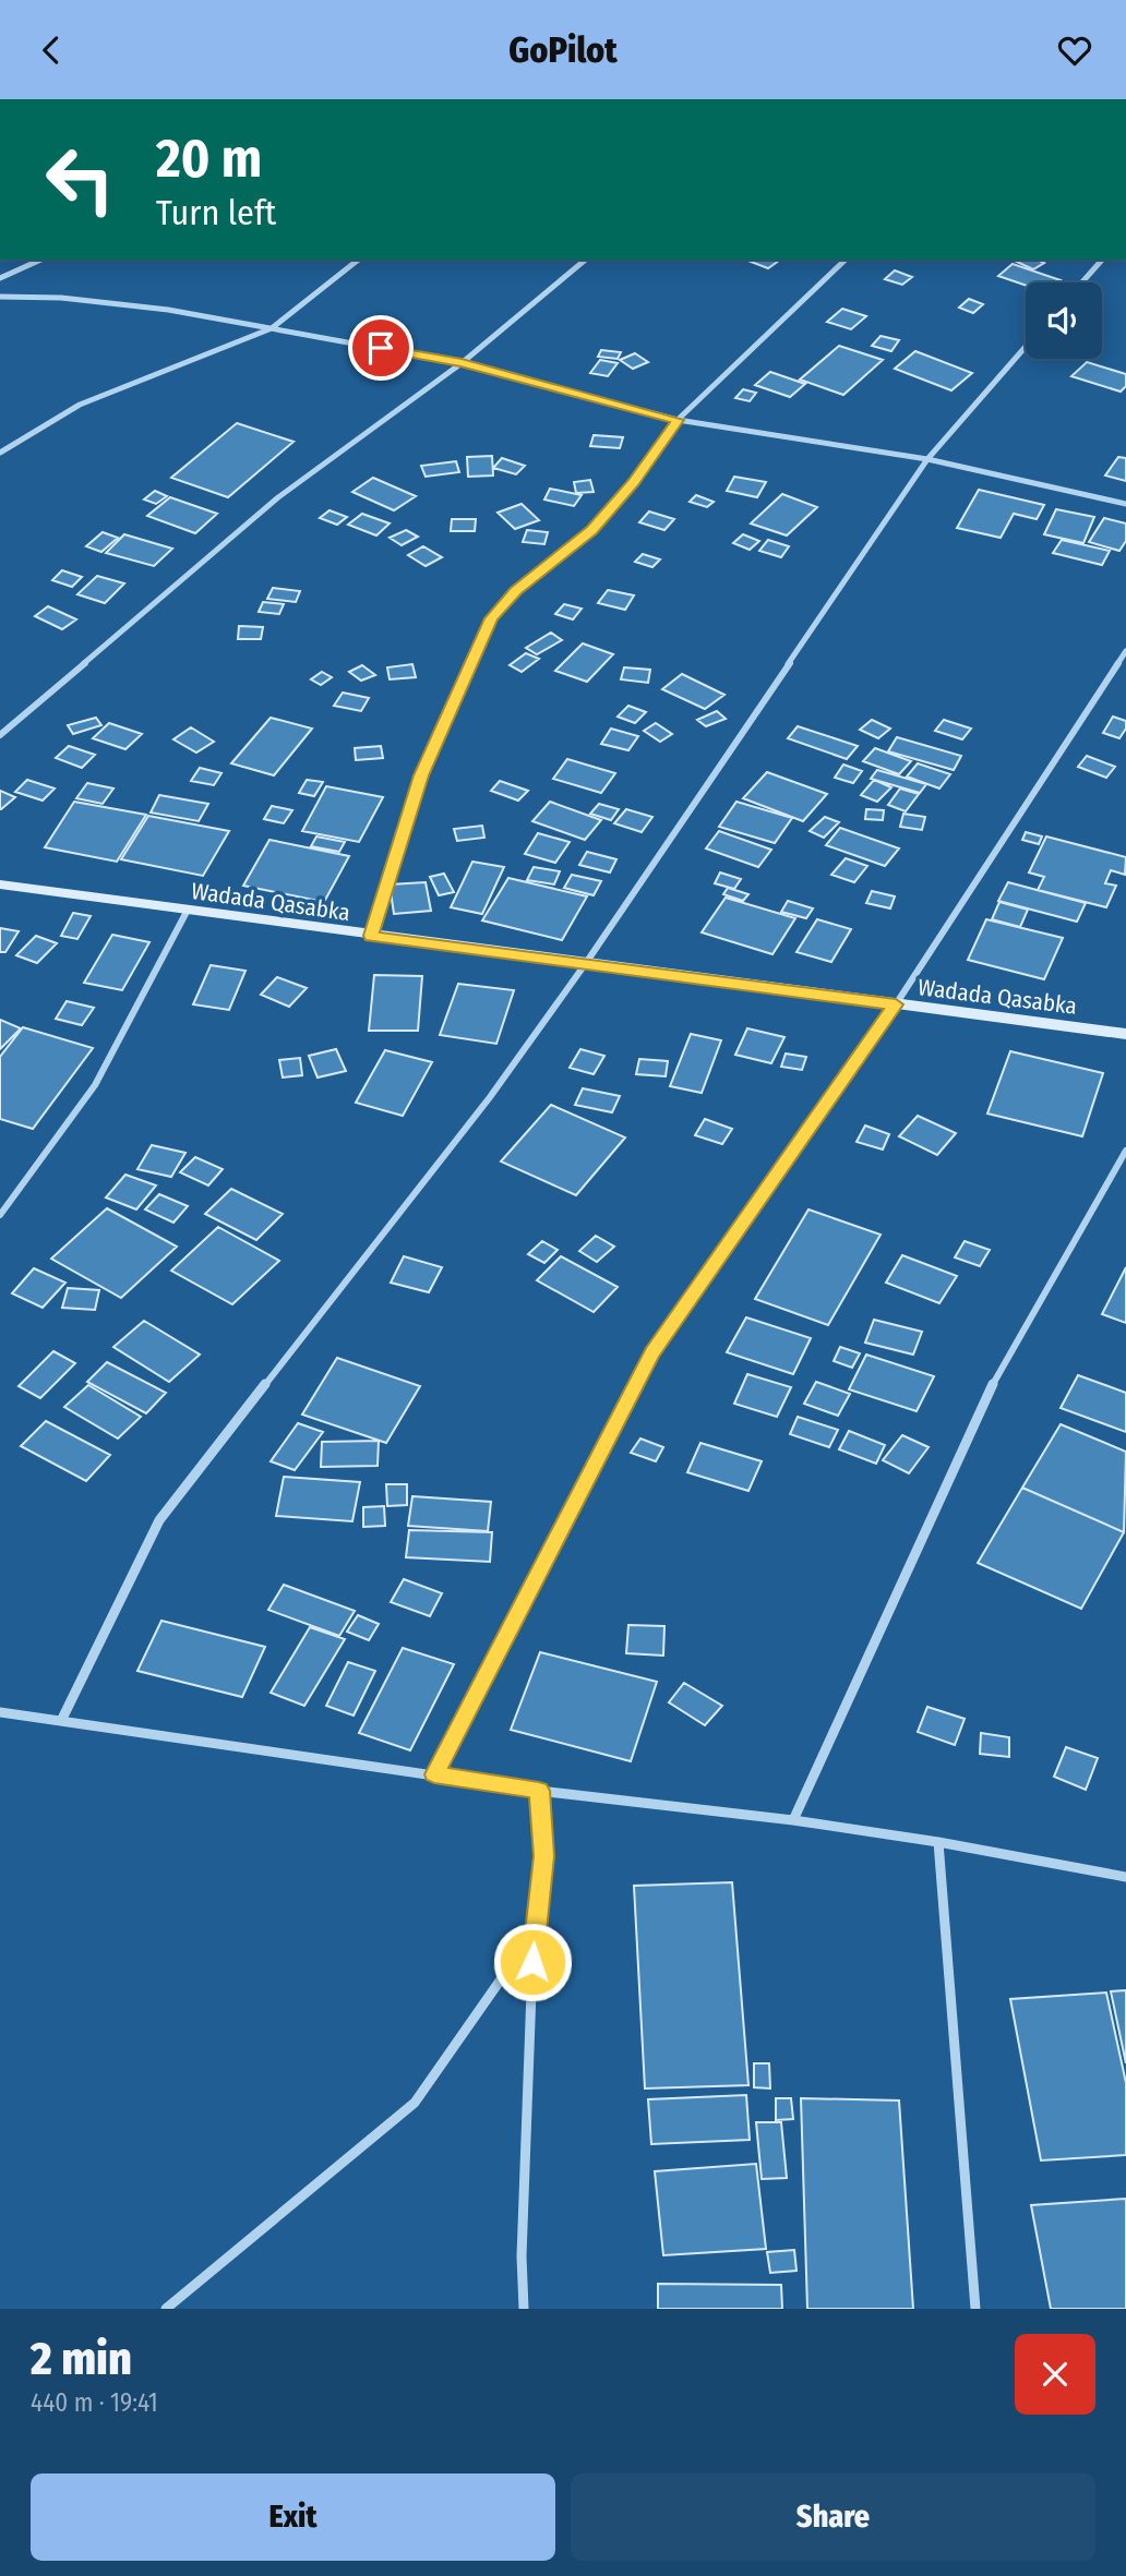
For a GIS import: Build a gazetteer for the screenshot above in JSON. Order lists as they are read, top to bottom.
{
  "streets": {
    "street": ["Wadada Qasabka"]
  },
  "page": {
    "header": "GoPilot",
    "turn": ["20 m", "Turn left"],
    "heading": ["2 min", "440 m · 19:41"],
    "buttons": ["Exit", "Share"]
  }
}
